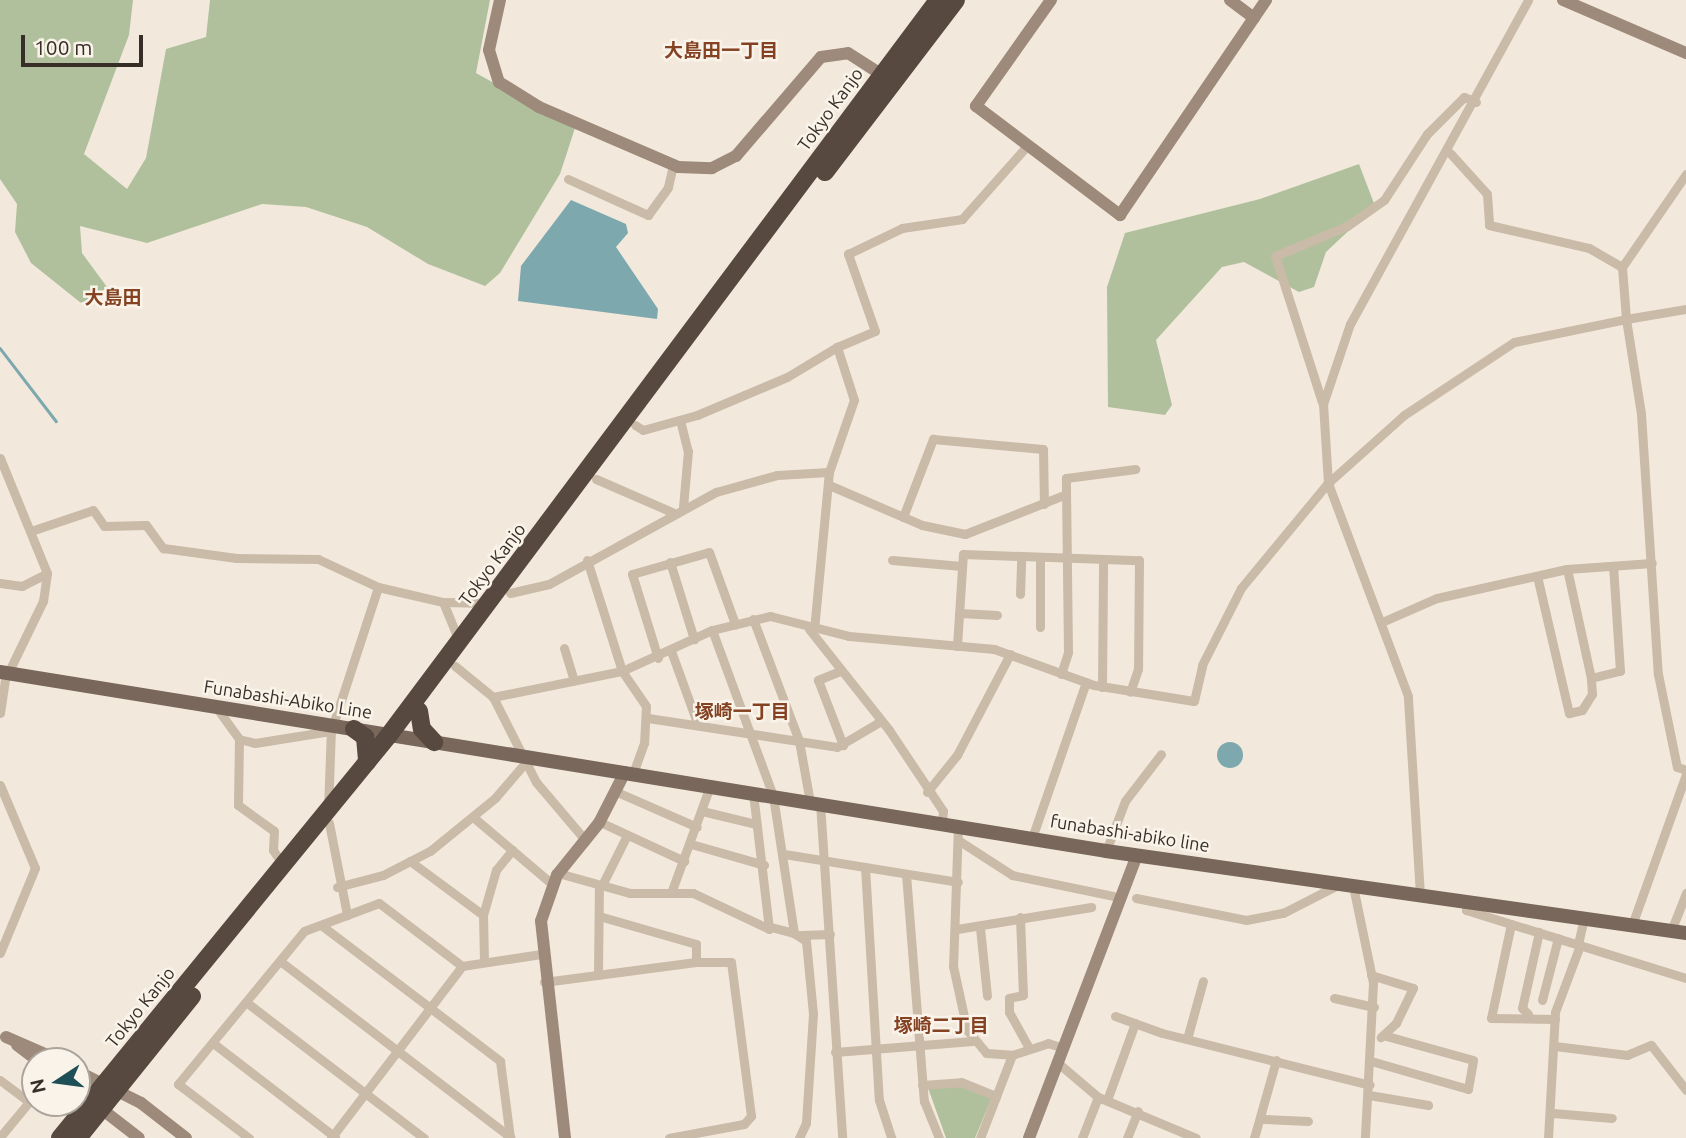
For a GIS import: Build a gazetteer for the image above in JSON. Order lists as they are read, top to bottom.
{
  "streets": {
    "highway": ["Tokyo Kanjo"],
    "main road": ["Funabashi-Abiko Line", "funabashi-abiko line"]
  },
  "crossings": [
    ["Tokyo Kanjo", "Funabashi-Abiko Line"],
    ["Funabashi-Abiko Line", "funabashi-abiko line"]
  ],
  "districts": [
    "大島田一丁目",
    "大島田",
    "塚崎一丁目",
    "塚崎二丁目"
  ],
  "scale_bar": "100 m",
  "north": "left"
}
